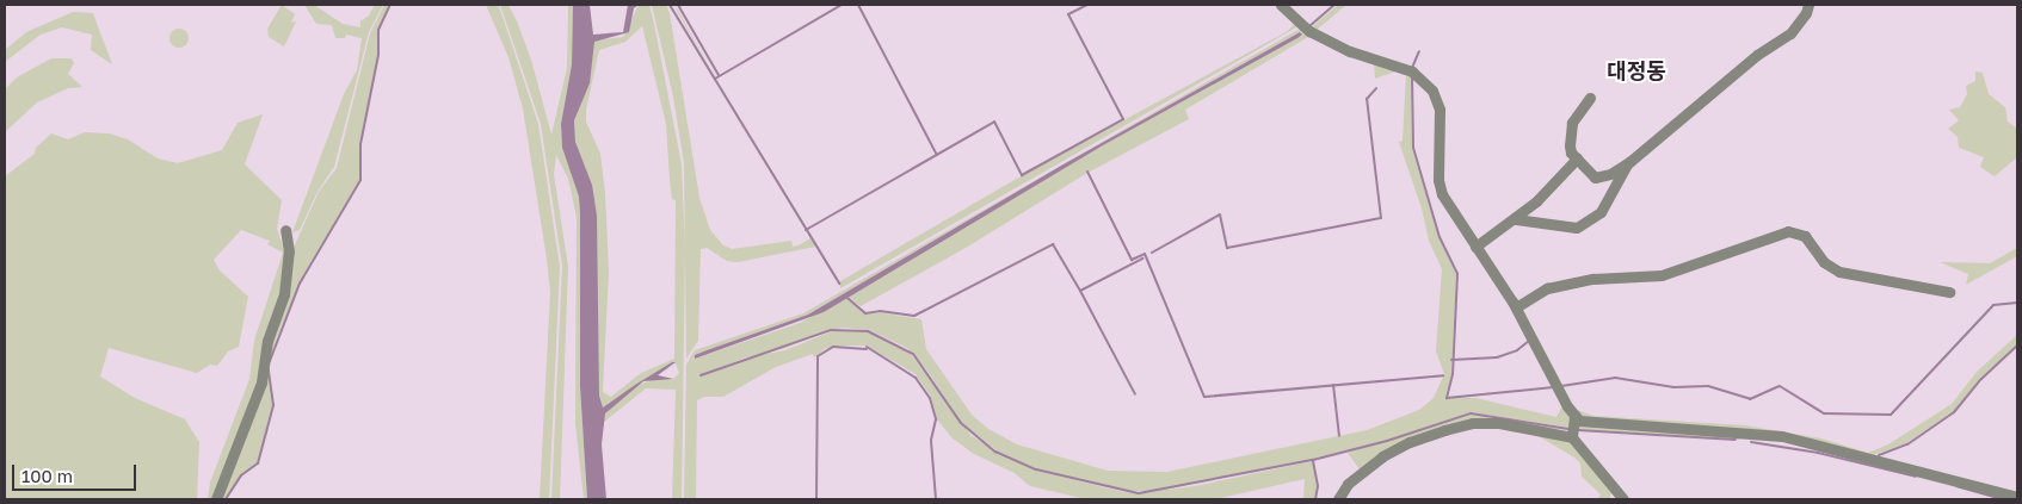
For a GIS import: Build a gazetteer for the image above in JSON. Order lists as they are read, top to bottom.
{
  "districts": ["대정동"],
  "scale_bar": "100 m"
}
